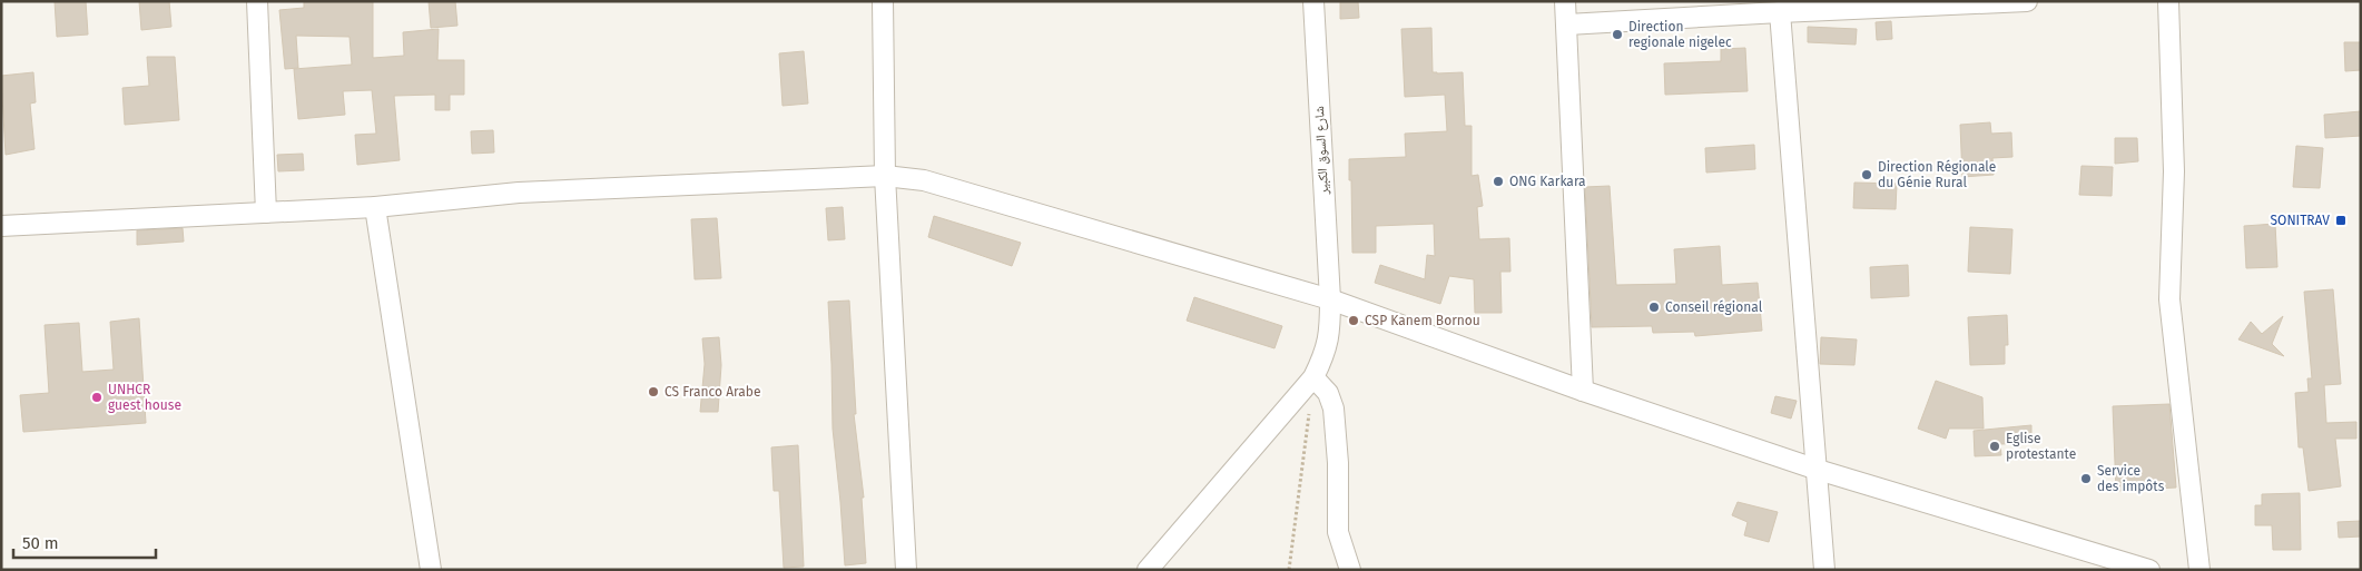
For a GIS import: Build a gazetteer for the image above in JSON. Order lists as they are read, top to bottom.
{
  "streets": {
    "street": ["شارع السوق الكبير"]
  },
  "places": {
    "other": [
      "Direction regionale nigelec",
      "Direction Régionale du Génie Rural",
      "ONG Karkara",
      "Conseil régional",
      "CSP Kanem Bornou",
      "CS Franco Arabe",
      "UNHCR guest house",
      "Eglise protestante",
      "Service des impôts"
    ],
    "transit": ["SONITRAV"]
  },
  "scale_bar": "50 m"
}
